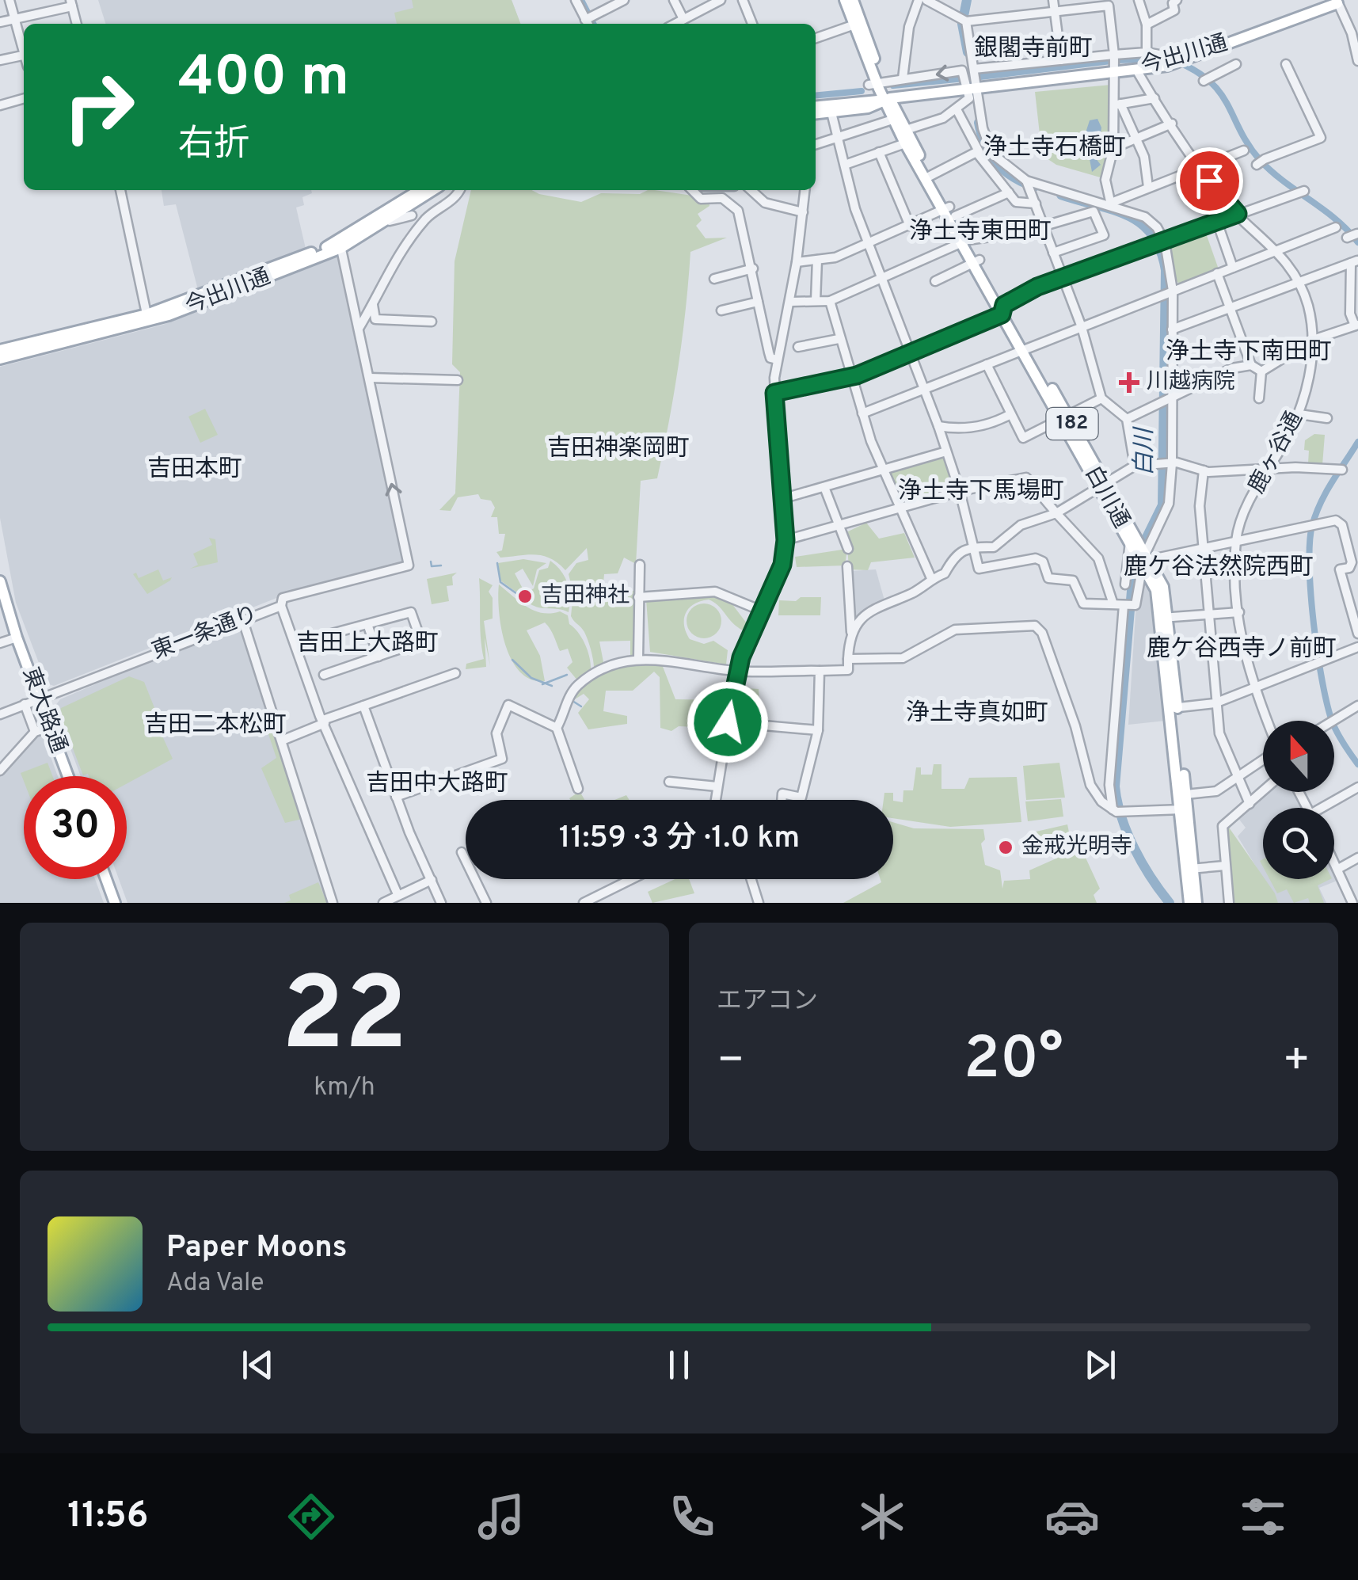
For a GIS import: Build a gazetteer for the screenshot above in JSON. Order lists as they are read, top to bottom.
{
  "streets": {
    "main road": [
      "今出川通",
      "182",
      "白川通",
      "東大路通"
    ],
    "street": ["鹿ヶ谷通", "東一条通り"]
  },
  "crossings": [
    ["今出川通", "鹿ヶ谷通"],
    ["今出川通", "白川通"],
    ["東一条通り", "東大路通"]
  ],
  "districts": [
    "銀閣寺前町",
    "浄土寺石橋町",
    "浄土寺東田町",
    "浄土寺下南田町",
    "吉田神楽岡町",
    "吉田本町",
    "浄土寺下馬場町",
    "鹿ケ谷法然院西町",
    "吉田上大路町",
    "鹿ケ谷西寺ノ前町",
    "浄土寺真如町",
    "吉田二本松町",
    "吉田中大路町"
  ],
  "water": ["白川"],
  "places": {
    "health": ["川越病院"],
    "other": ["吉田神社", "金戒光明寺"]
  },
  "north": "top",
  "page": {
    "turn": ["400 m", "右折"],
    "limit": "30",
    "trip": "11:59 · 3 分 · 1.0 km",
    "tile": [
      ["22", "km/h"],
      "エアコン"
    ],
    "heat": ["−", "20°", "+"],
    "song": ["Paper Moons", "Ada Vale"],
    "tabs": "11:56"
  }
}
